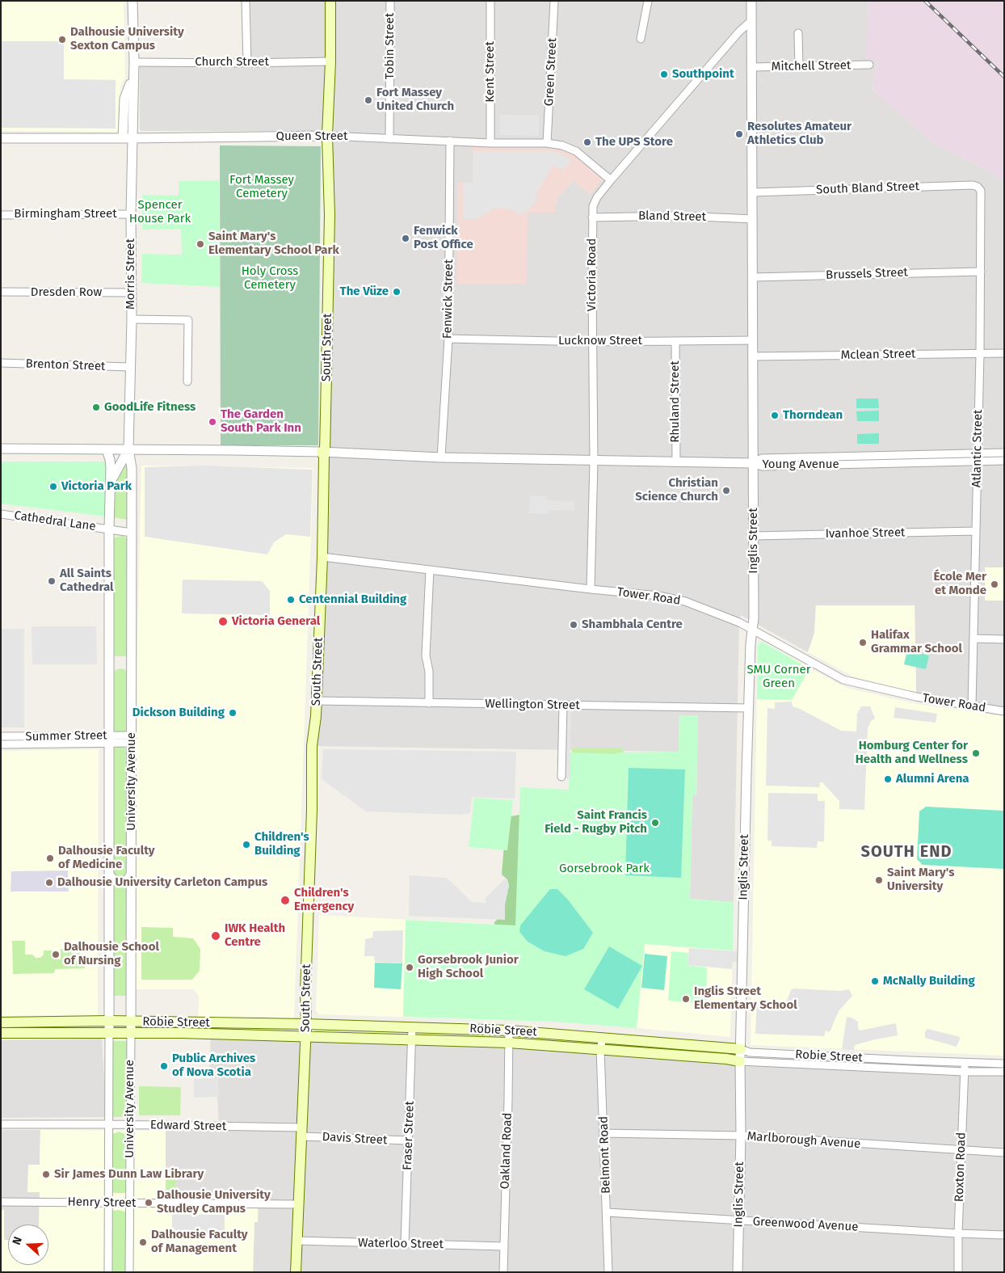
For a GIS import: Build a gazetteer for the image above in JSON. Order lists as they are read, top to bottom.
{
  "streets": {
    "main road": ["South Street", "Robie Street"],
    "street": [
      "Tobin Street",
      "Church Street",
      "Mitchell Street",
      "Kent Street",
      "Green Street",
      "Queen Street",
      "South Bland Street",
      "Birmingham Street",
      "Bland Street",
      "Morris Street",
      "Brussels Street",
      "Victoria Road",
      "Dresden Row",
      "Fenwick Street",
      "Lucknow Street",
      "Mclean Street",
      "Brenton Street",
      "Rhuland Street",
      "Atlantic Street",
      "Young Avenue",
      "Cathedral Lane",
      "Ivanhoe Street",
      "Inglis Street",
      "Tower Road",
      "Wellington Street",
      "Summer Street",
      "University Avenue",
      "Edward Street",
      "Fraser Street",
      "Davis Street",
      "Marlborough Avenue",
      "Oakland Road",
      "Belmont Road",
      "Roxton Road",
      "Henry Street",
      "Greenwood Avenue",
      "Waterloo Street"
    ]
  },
  "crossings": [
    ["Tobin Street", "Queen Street"],
    ["Church Street", "Morris Street"],
    ["Church Street", "South Street"],
    ["Mitchell Street", "Inglis Street"],
    ["Kent Street", "Queen Street"],
    ["Green Street", "Queen Street"],
    ["Queen Street", "Morris Street"],
    ["Queen Street", "Victoria Road"],
    ["Queen Street", "Fenwick Street"],
    ["Queen Street", "South Street"],
    ["South Bland Street", "Atlantic Street"],
    ["South Bland Street", "Inglis Street"],
    ["Birmingham Street", "Morris Street"],
    ["Bland Street", "Victoria Road"],
    ["Bland Street", "Inglis Street"],
    ["Morris Street", "Dresden Row"],
    ["Morris Street", "Brenton Street"],
    ["Morris Street", "University Avenue"],
    ["Brussels Street", "Atlantic Street"],
    ["Brussels Street", "Inglis Street"],
    ["Victoria Road", "Lucknow Street"],
    ["Victoria Road", "Inglis Street"],
    ["Victoria Road", "Tower Road"],
    ["Fenwick Street", "Lucknow Street"],
    ["Lucknow Street", "Rhuland Street"],
    ["Lucknow Street", "Inglis Street"],
    ["South Street", "Tower Road"],
    ["South Street", "Wellington Street"],
    ["South Street", "Robie Street"],
    ["South Street", "Edward Street"],
    ["South Street", "Davis Street"],
    ["South Street", "Henry Street"],
    ["South Street", "Waterloo Street"],
    ["Mclean Street", "Atlantic Street"],
    ["Mclean Street", "Inglis Street"],
    ["Atlantic Street", "Young Avenue"],
    ["Atlantic Street", "Ivanhoe Street"],
    ["Atlantic Street", "Tower Road"],
    ["Young Avenue", "Inglis Street"],
    ["Cathedral Lane", "University Avenue"],
    ["Ivanhoe Street", "Inglis Street"],
    ["Inglis Street", "Tower Road"],
    ["Inglis Street", "Wellington Street"],
    ["Inglis Street", "Robie Street"],
    ["Inglis Street", "Marlborough Avenue"],
    ["Inglis Street", "Greenwood Avenue"],
    ["Summer Street", "University Avenue"],
    ["University Avenue", "Robie Street"],
    ["University Avenue", "Edward Street"],
    ["University Avenue", "Henry Street"],
    ["Robie Street", "Fraser Street"],
    ["Robie Street", "Oakland Road"],
    ["Robie Street", "Belmont Road"],
    ["Robie Street", "Roxton Road"],
    ["Edward Street", "Davis Street"],
    ["Fraser Street", "Davis Street"],
    ["Fraser Street", "Waterloo Street"],
    ["Marlborough Avenue", "Belmont Road"],
    ["Marlborough Avenue", "Roxton Road"],
    ["Oakland Road", "Waterloo Street"],
    ["Belmont Road", "Greenwood Avenue"],
    ["Roxton Road", "Greenwood Avenue"]
  ],
  "districts": ["SOUTH END"],
  "parks": [
    "Fort Massey Cemetery",
    "Spencer House Park",
    "Holy Cross Cemetery",
    "SMU Corner Green",
    "Gorsebrook Park"
  ],
  "places": [
    "Dalhousie University Sexton Campus",
    "Southpoint",
    "Fort Massey United Church",
    "Resolutes Amateur Athletics Club",
    "The UPS Store",
    "Fenwick Post Office",
    "Saint Mary's Elementary School Park",
    "The Vüze",
    "GoodLife Fitness",
    "Thorndean",
    "The Garden South Park Inn",
    "Victoria Park",
    "Christian Science Church",
    "All Saints Cathedral",
    "École Mer et Monde",
    "Centennial Building",
    "Victoria General",
    "Shambhala Centre",
    "Halifax Grammar School",
    "Dickson Building",
    "Homburg Center for Health and Wellness",
    "Alumni Arena",
    "Saint Francis Field - Rugby Pitch",
    "Children's Building",
    "Dalhousie Faculty of Medicine",
    "Saint Mary's University",
    "Dalhousie University Carleton Campus",
    "Children's Emergency",
    "IWK Health Centre",
    "Dalhousie School of Nursing",
    "Gorsebrook Junior High School",
    "McNally Building",
    "Inglis Street Elementary School",
    "Public Archives of Nova Scotia",
    "Sir James Dunn Law Library",
    "Dalhousie University Studley Campus",
    "Dalhousie Faculty of Management"
  ],
  "north": "left"
}
